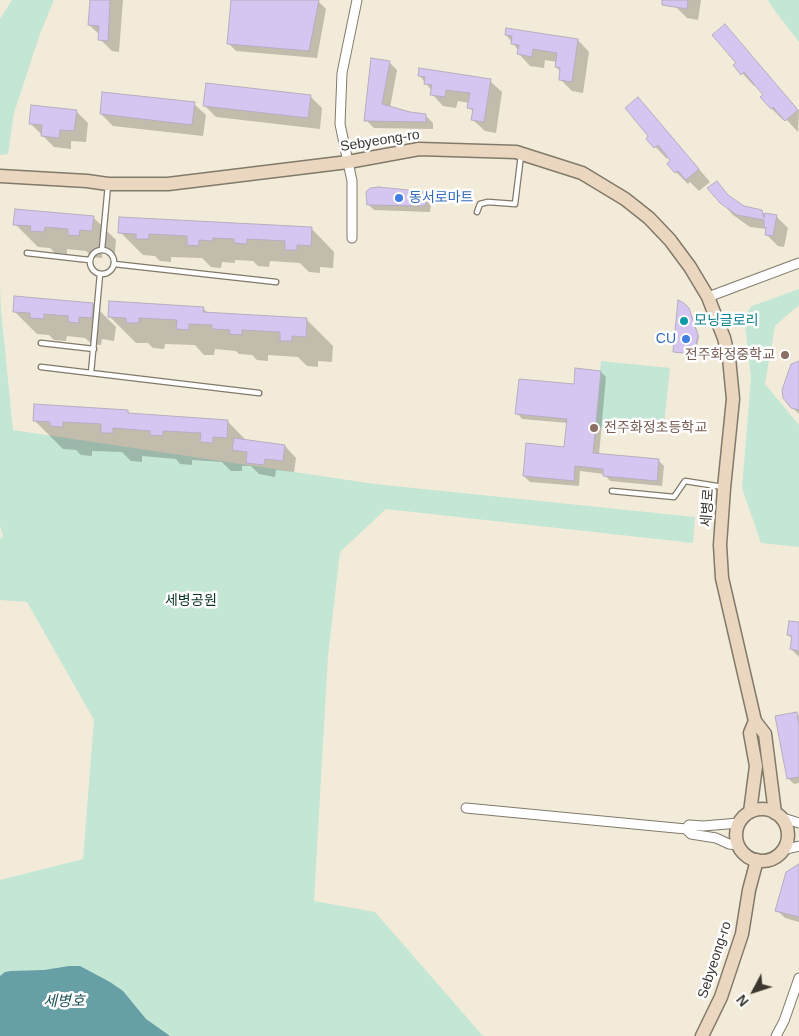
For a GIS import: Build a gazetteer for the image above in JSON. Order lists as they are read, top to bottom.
{
  "streets": {
    "street": ["Sebyeong-ro", "세병로"]
  },
  "crossings": [
    ["Sebyeong-ro", "세병로"]
  ],
  "water": ["세병호"],
  "parks": ["세병공원"],
  "places": [
    "동서로마트",
    "모닝글로리",
    "CU",
    "전주화정중학교",
    "전주화정초등학교"
  ],
  "north": "bottom left"
}
